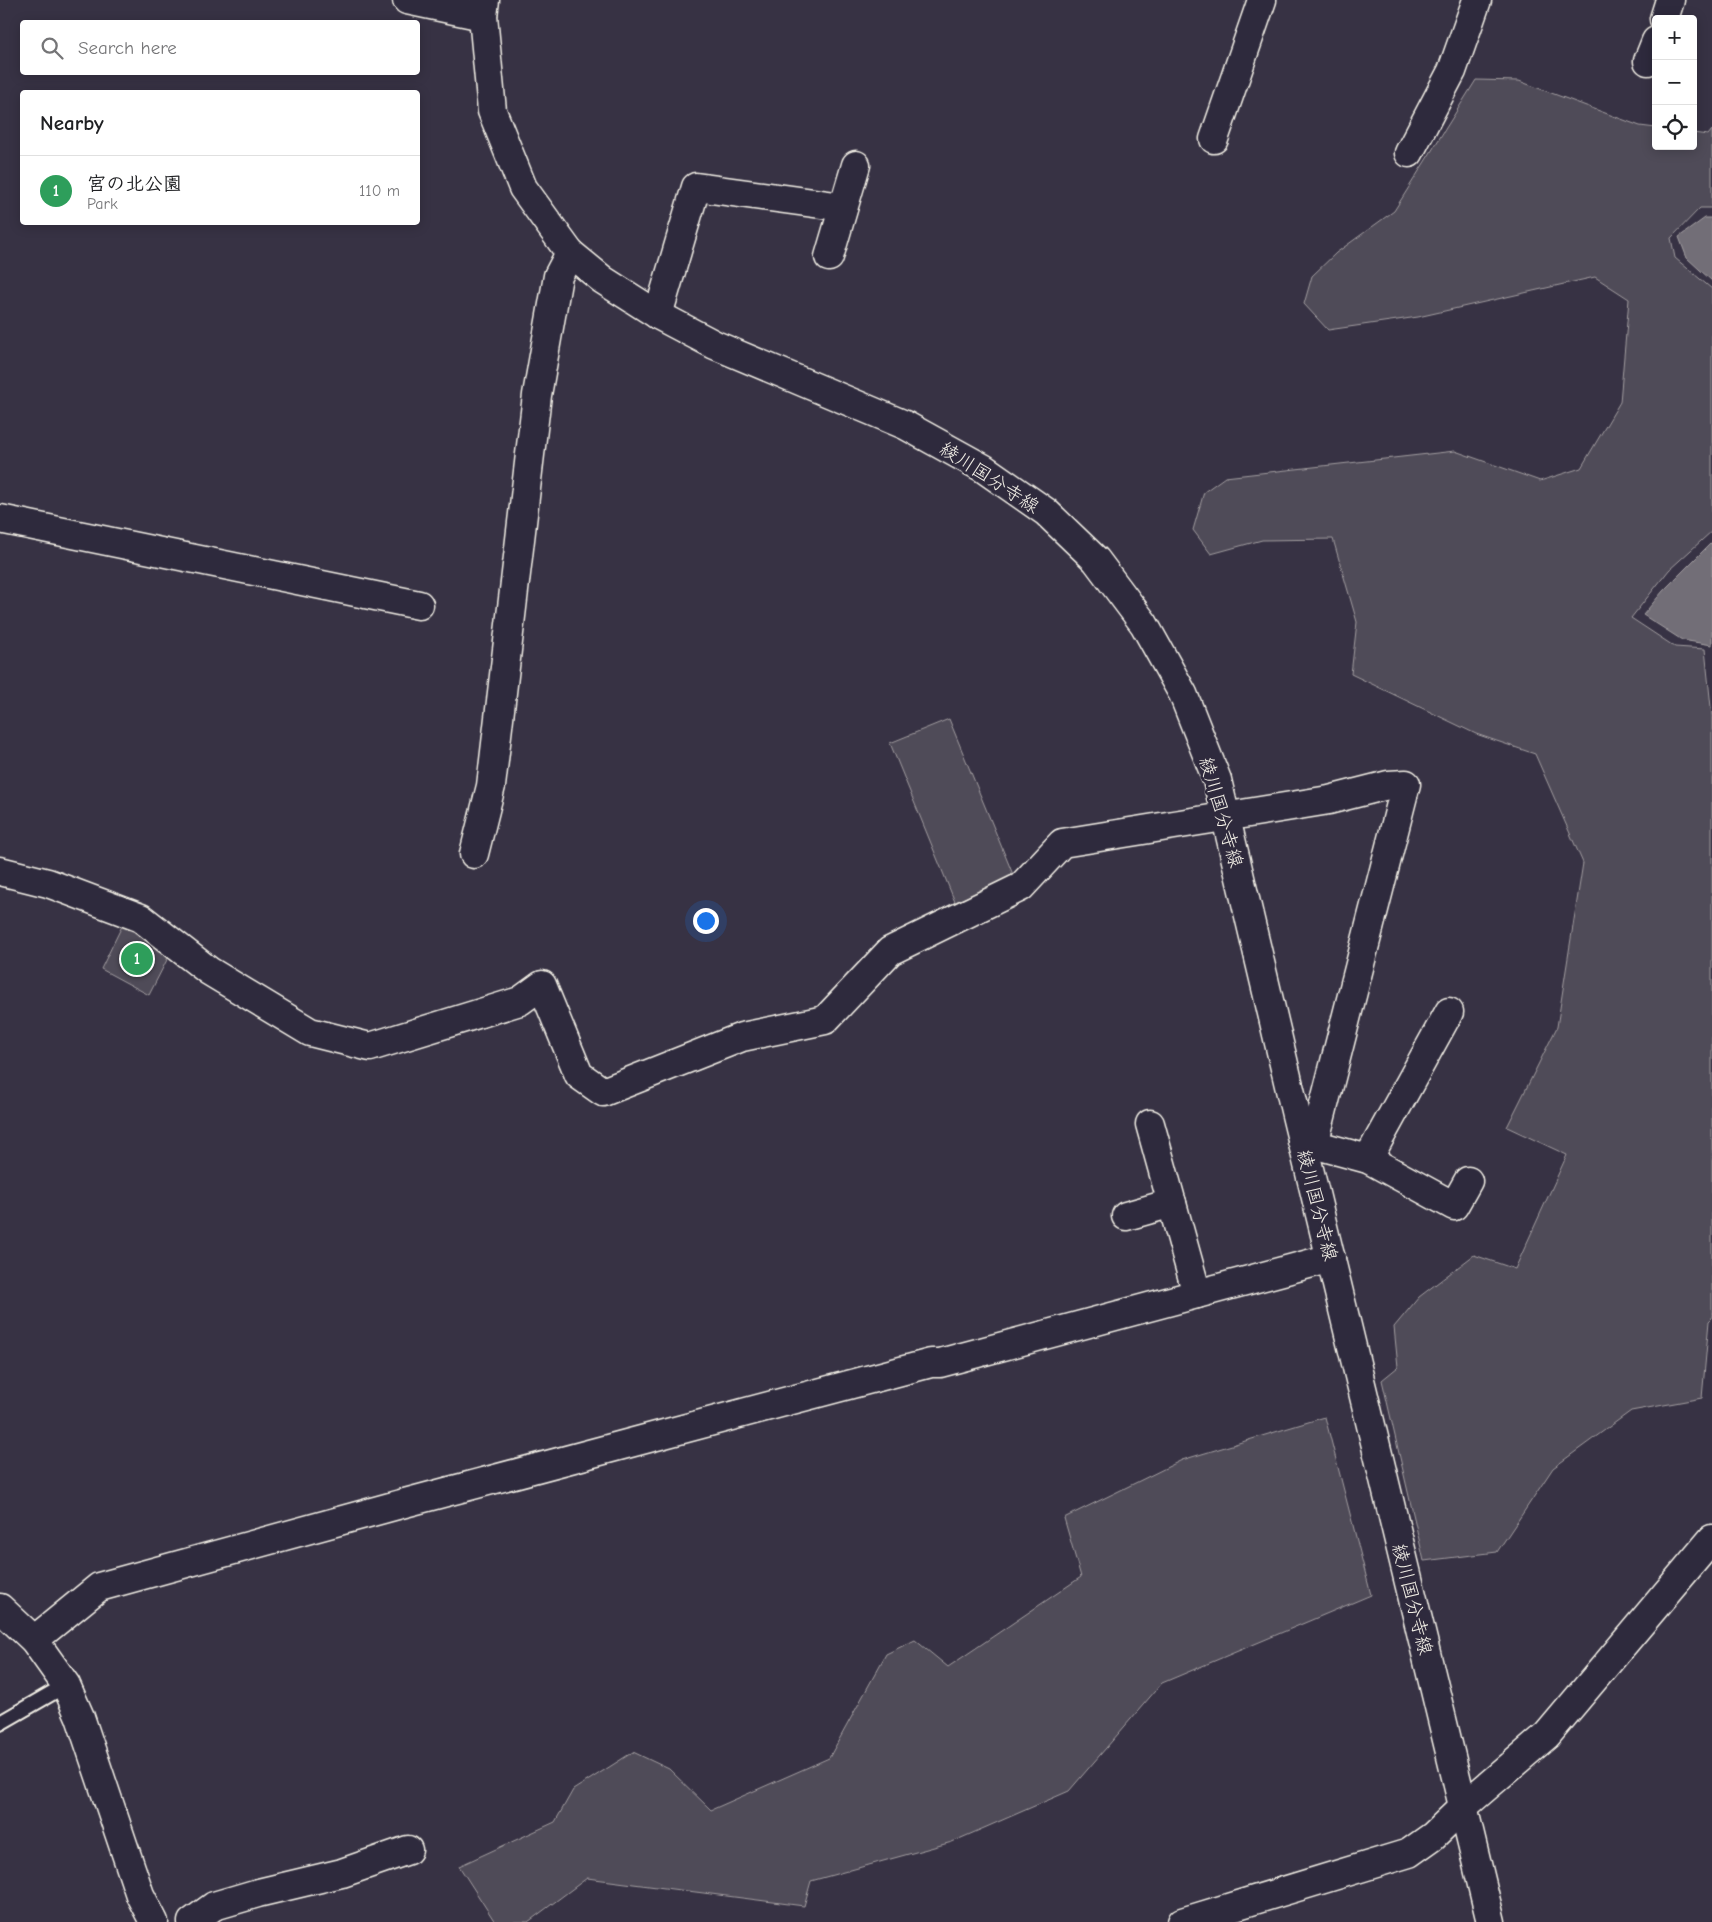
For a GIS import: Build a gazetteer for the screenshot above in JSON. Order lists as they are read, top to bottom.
{
  "streets": {
    "street": ["綾川国分寺線"]
  },
  "page": {
    "map_buttons": ["+", "−"],
    "search": "Search here",
    "heading": "Nearby",
    "list": [
      {
        "mark": "1",
        "name": "宮の北公園",
        "note": "Park",
        "value": "110 m"
      }
    ],
    "pins": "1"
  }
}
